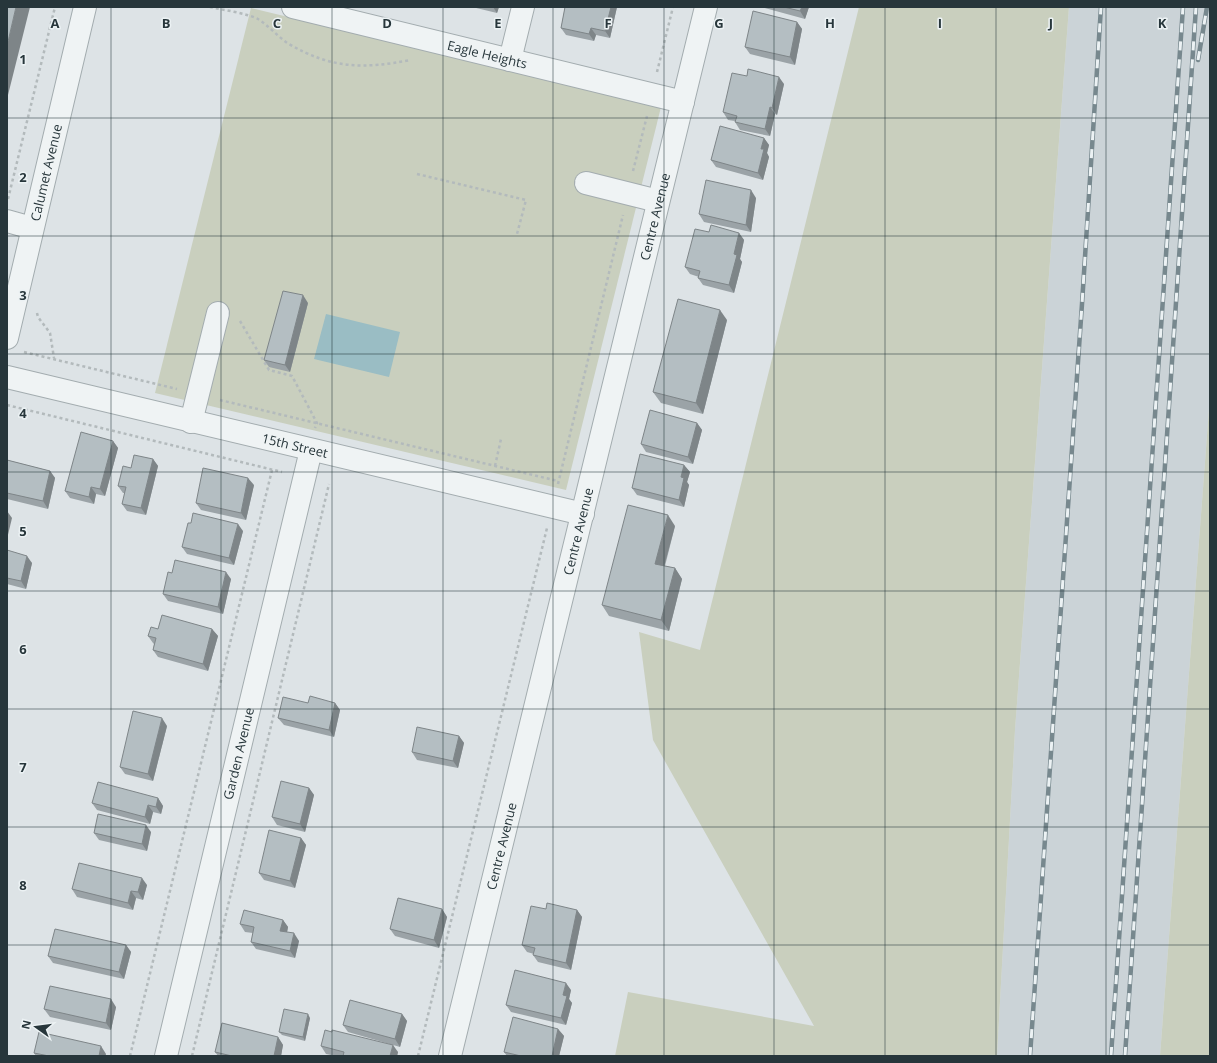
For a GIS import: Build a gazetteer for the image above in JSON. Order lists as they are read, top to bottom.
{
  "streets": {
    "street": [
      "Eagle Heights",
      "Calumet Avenue",
      "Centre Avenue",
      "15th Street",
      "Garden Avenue"
    ]
  },
  "crossings": [
    ["Eagle Heights", "Centre Avenue"],
    ["Centre Avenue", "15th Street"],
    ["15th Street", "Garden Avenue"]
  ],
  "north": "left",
  "grid": {
    "columns": [
      "A",
      "B",
      "C",
      "D",
      "E",
      "F",
      "G",
      "H",
      "I",
      "J",
      "K"
    ],
    "rows": [
      "1",
      "2",
      "3",
      "4",
      "5",
      "6",
      "7",
      "8"
    ]
  }
}
